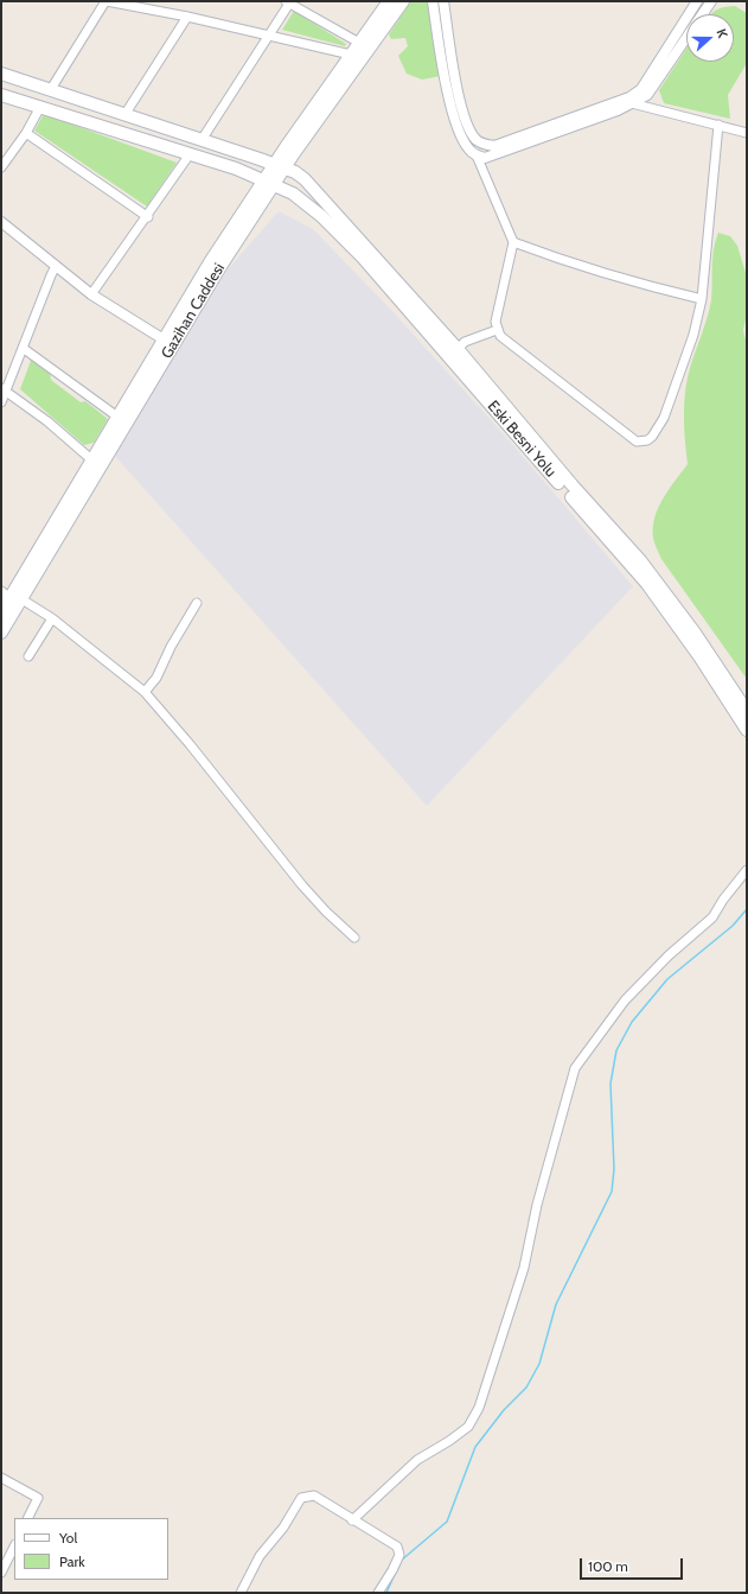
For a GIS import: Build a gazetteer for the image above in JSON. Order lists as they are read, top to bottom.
{
  "streets": {
    "main road": ["Gazihan Caddesi", "Eski Besni Yolu"]
  },
  "crossings": [
    ["Gazihan Caddesi", "Eski Besni Yolu"]
  ],
  "legend": ["Yol", "Park"],
  "scale_bar": "100 m",
  "north": "right"
}
